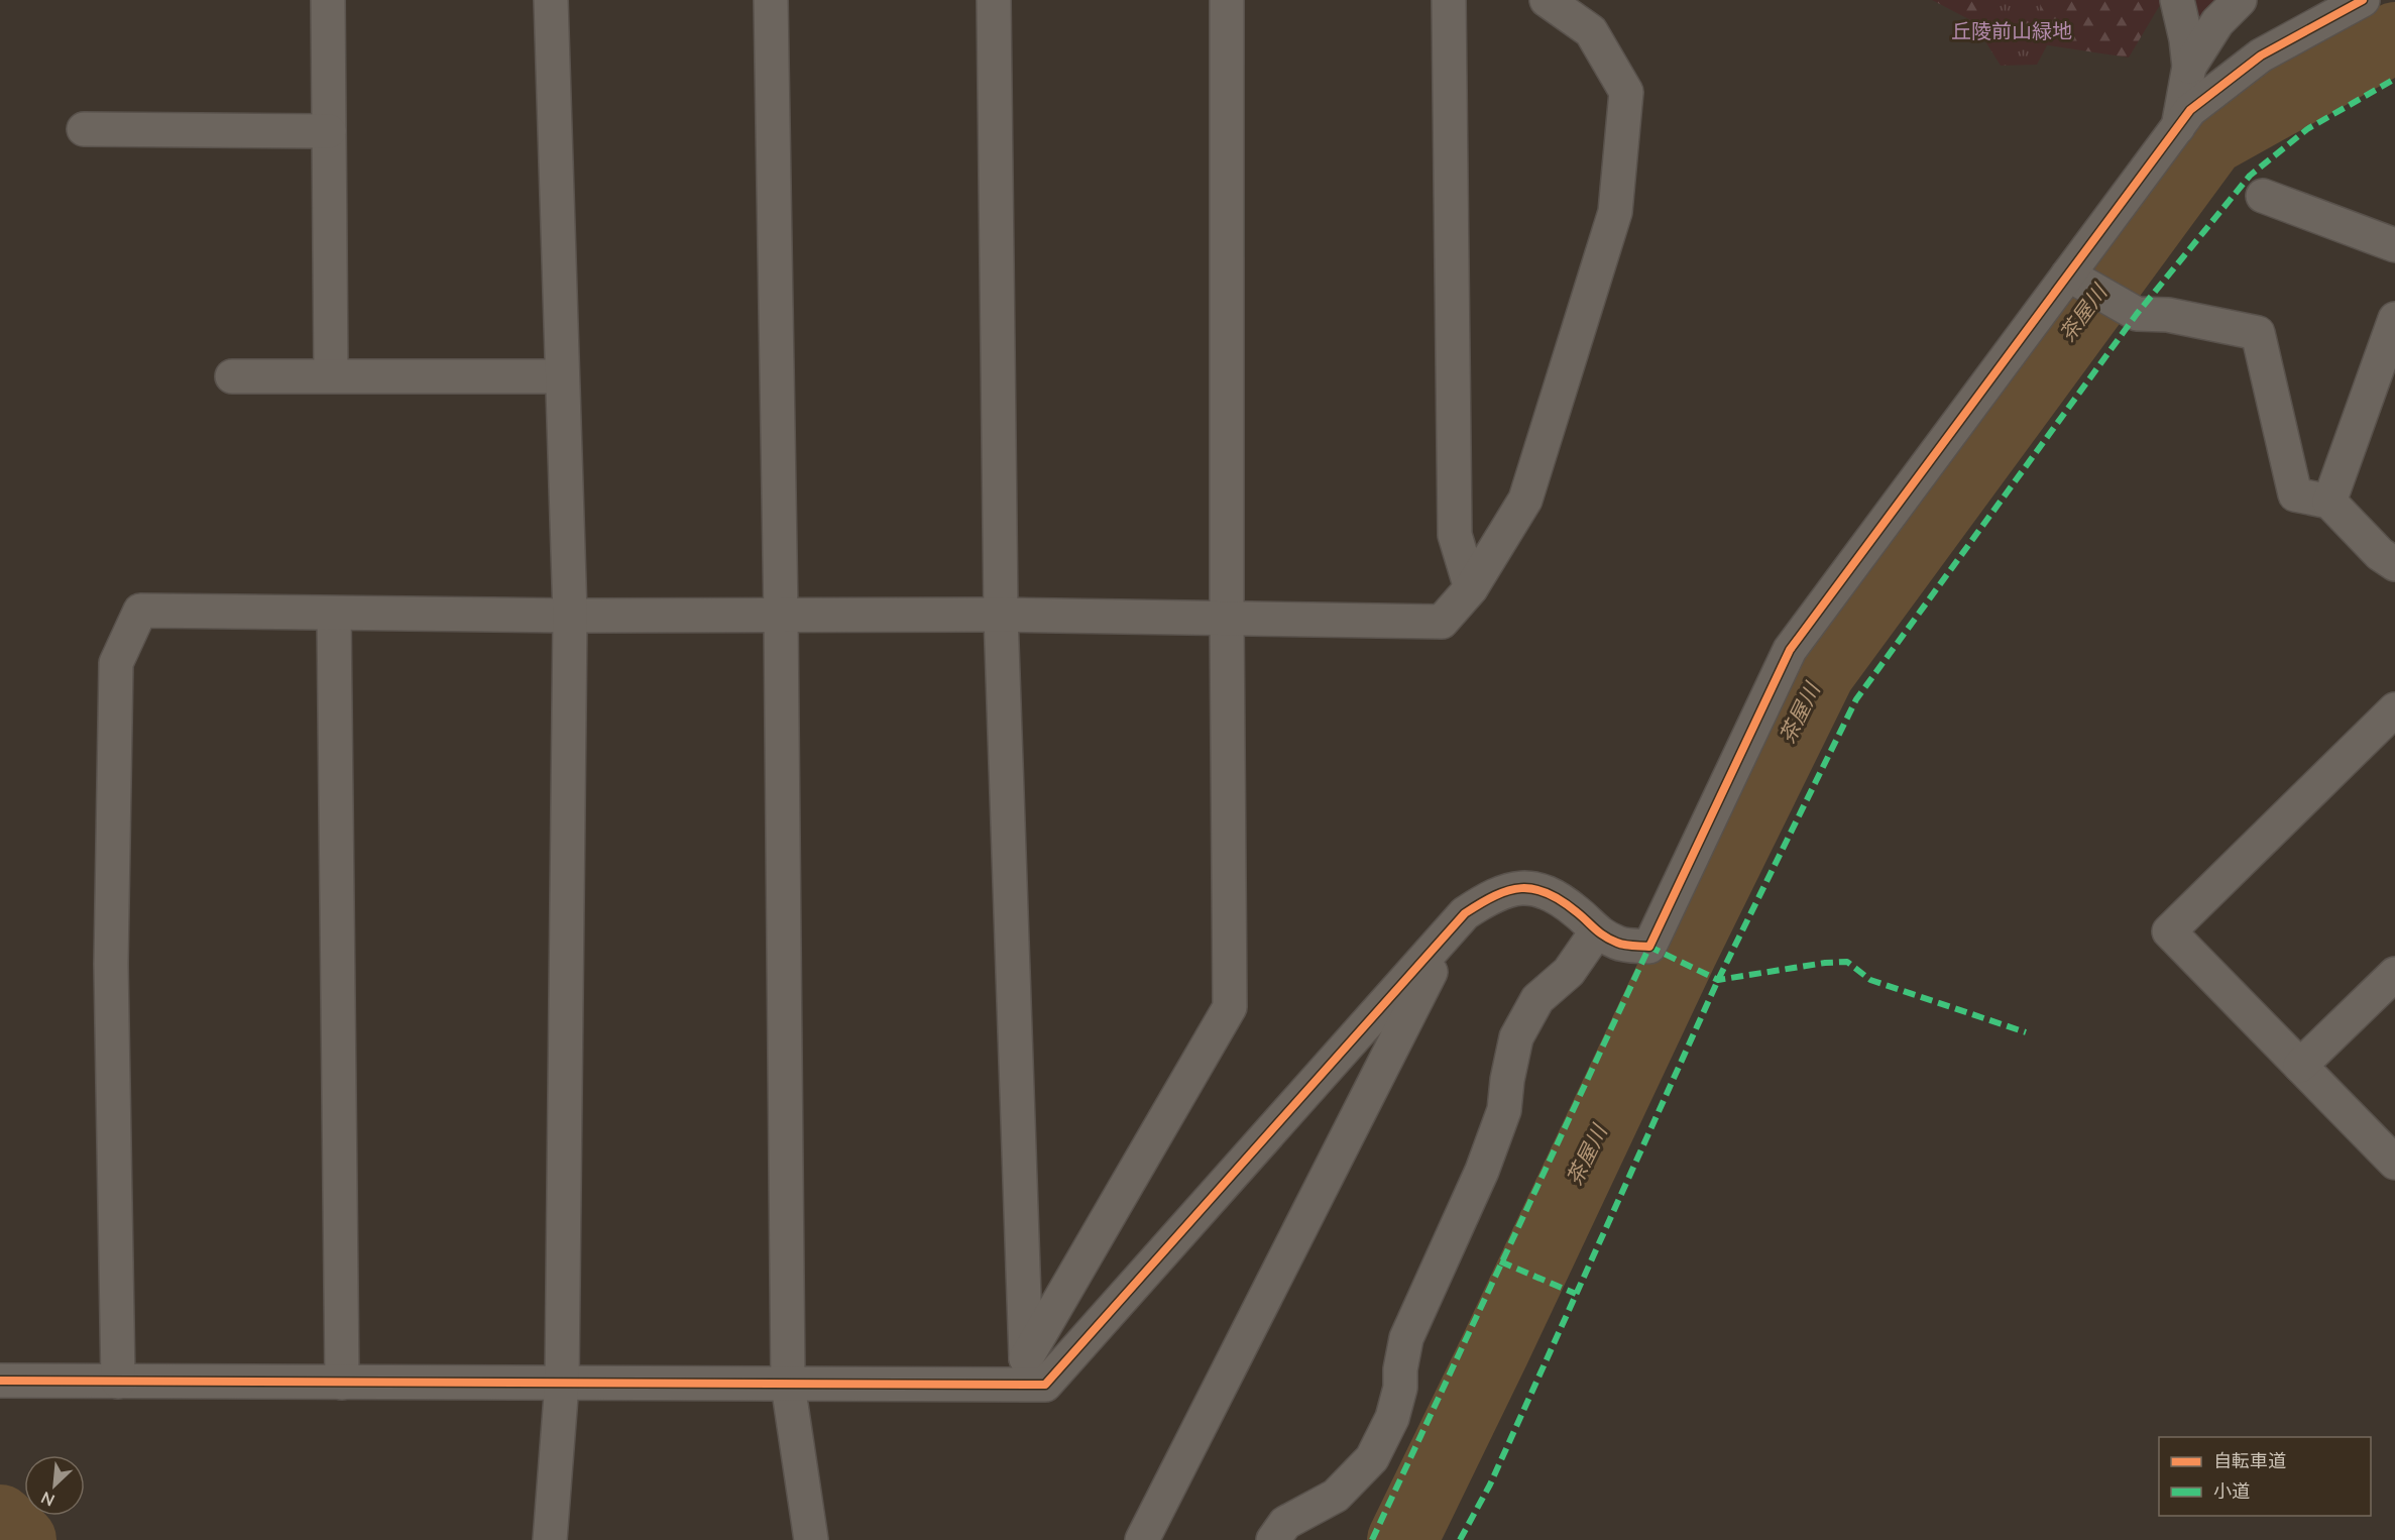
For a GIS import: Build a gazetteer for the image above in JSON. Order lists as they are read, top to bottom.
{
  "water": ["茶屋川"],
  "parks": ["丘陵前山緑地"],
  "legend": ["自転車道", "小道"],
  "north": "bottom left"
}
